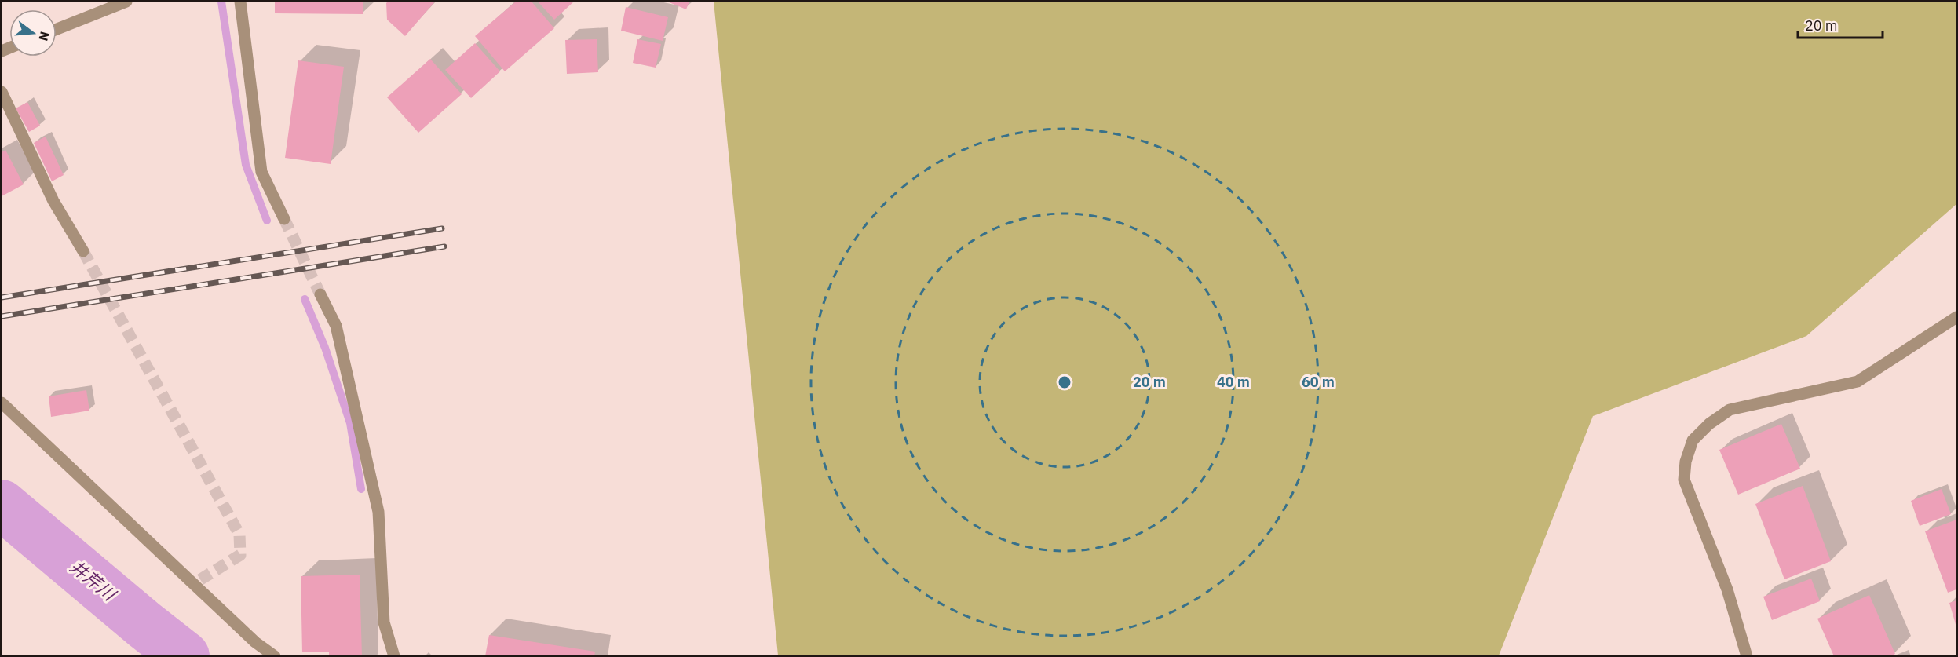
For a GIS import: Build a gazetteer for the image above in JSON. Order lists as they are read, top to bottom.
{
  "water": ["井芹川"],
  "scale_bar": "20 m",
  "north": "right",
  "rings": ["20 m", "40 m", "60 m"]
}
